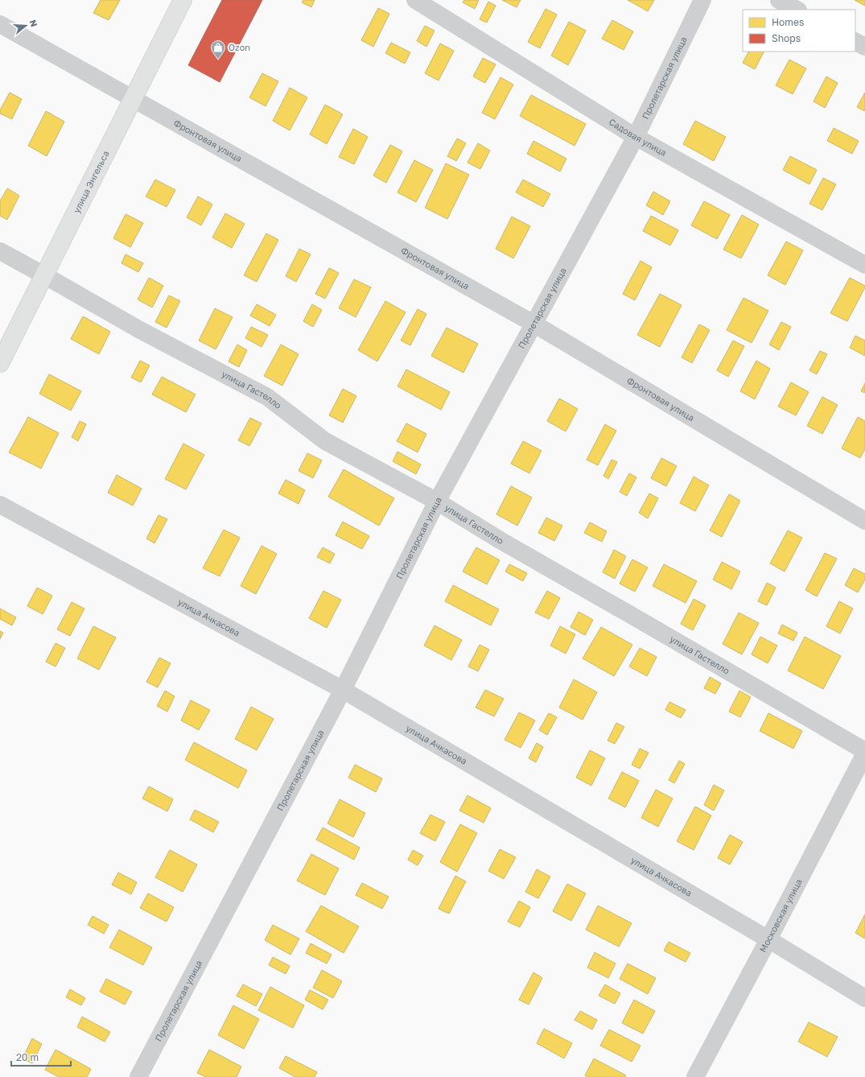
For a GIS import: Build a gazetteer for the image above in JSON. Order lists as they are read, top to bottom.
{
  "streets": {
    "main road": ["улица Энгельса"],
    "street": [
      "Пролетарская улица",
      "Садовая улица",
      "Фронтовая улица",
      "улица Гастелло",
      "улица Ачкасова",
      "Московская улица"
    ]
  },
  "crossings": [
    ["Пролетарская улица", "Садовая улица"],
    ["Пролетарская улица", "Фронтовая улица"],
    ["Пролетарская улица", "улица Гастелло"],
    ["Пролетарская улица", "улица Ачкасова"],
    ["Фронтовая улица", "улица Энгельса"],
    ["улица Энгельса", "улица Гастелло"],
    ["улица Гастелло", "Московская улица"],
    ["улица Ачкасова", "Московская улица"]
  ],
  "places": {
    "shop": ["Ozon"]
  },
  "legend": ["Homes", "Shops"],
  "scale_bar": "20 m",
  "north": "right"
}
